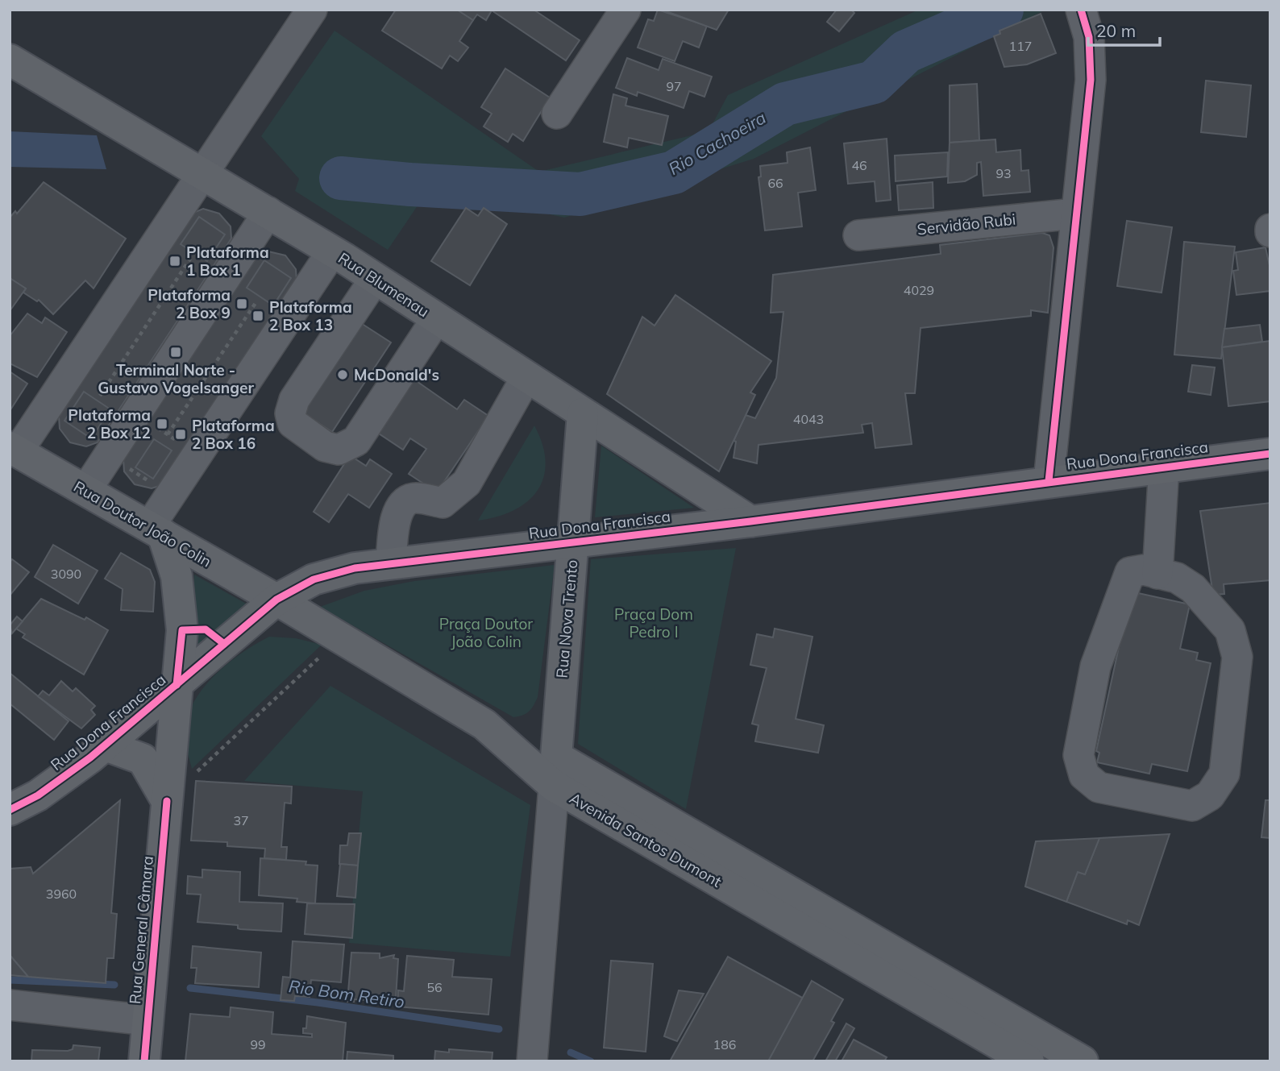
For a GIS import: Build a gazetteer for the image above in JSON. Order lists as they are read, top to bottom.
{
  "streets": {
    "main road": [
      "Rua Blumenau",
      "Rua Dona Francisca",
      "Rua Doutor João Colin",
      "Rua Nova Trento",
      "Avenida Santos Dumont",
      "Rua General Câmara"
    ],
    "street": ["Servidão Rubi"]
  },
  "crossings": [
    ["Rua Blumenau", "Rua Dona Francisca"],
    ["Rua Blumenau", "Rua Nova Trento"],
    ["Rua Dona Francisca", "Rua Doutor João Colin"],
    ["Rua Dona Francisca", "Rua Nova Trento"],
    ["Rua Dona Francisca", "Avenida Santos Dumont"],
    ["Rua Dona Francisca", "Rua General Câmara"],
    ["Rua Doutor João Colin", "Avenida Santos Dumont"],
    ["Rua Doutor João Colin", "Rua General Câmara"],
    ["Rua Nova Trento", "Avenida Santos Dumont"]
  ],
  "water": ["Rio Cachoeira", "Rio Bom Retiro"],
  "parks": ["Praça Dom Pedro I", "Praça Doutor João Colin"],
  "places": {
    "transit": [
      "Plataforma 1 Box 1",
      "Plataforma 2 Box 9",
      "Plataforma 2 Box 13",
      "Terminal Norte - Gustavo Vogelsanger",
      "Plataforma 2 Box 12",
      "Plataforma 2 Box 16"
    ],
    "other": ["McDonald's"]
  },
  "house_numbers": [
    "117",
    "97",
    "46",
    "93",
    "66",
    "4029",
    "4043",
    "3090",
    "37",
    "3960",
    "56",
    "99",
    "186"
  ],
  "scale_bar": "20 m"
}
